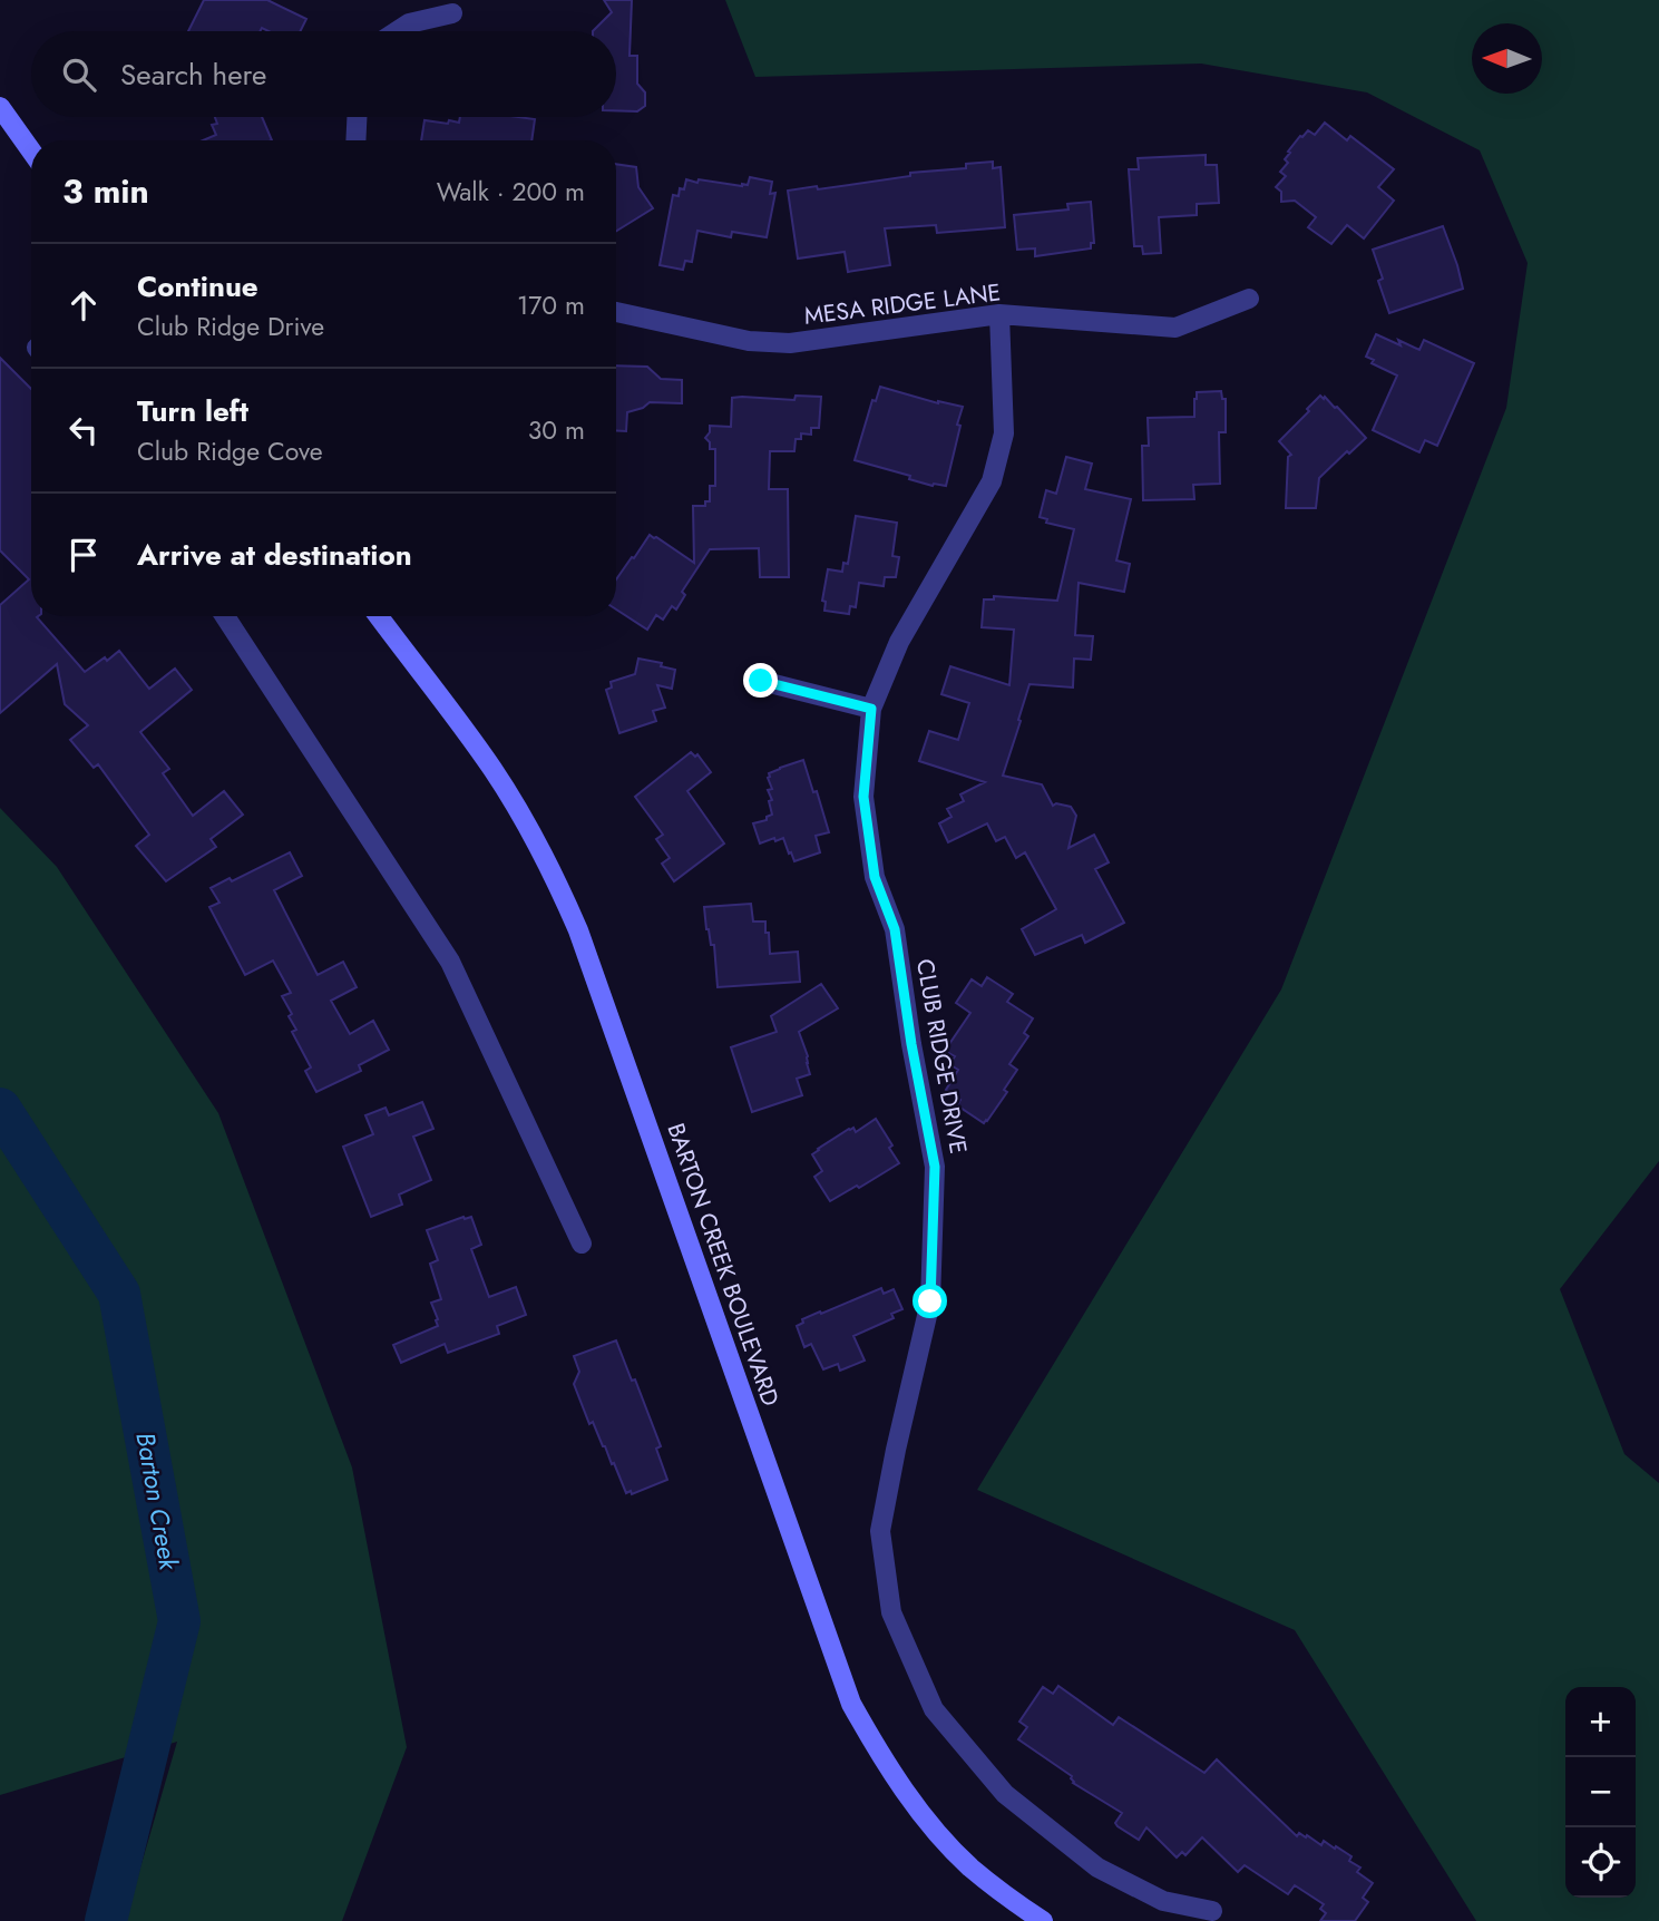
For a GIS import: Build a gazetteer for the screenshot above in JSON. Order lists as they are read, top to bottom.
{
  "streets": {
    "street": ["MESA RIDGE LANE", "CLUB RIDGE DRIVE", "BARTON CREEK BOULEVARD"]
  },
  "crossings": [
    ["MESA RIDGE LANE", "CLUB RIDGE DRIVE"]
  ],
  "water": ["Barton Creek"],
  "north": "left",
  "page": {
    "search": "Search here",
    "heading": ["3 min", "Walk · 200 m"],
    "list": [
      ["Continue", "Club Ridge Drive", "170 m"],
      ["Turn left", "Club Ridge Cove", "30 m"],
      "Arrive at destination"
    ],
    "map_buttons": ["+", "−"]
  }
}
